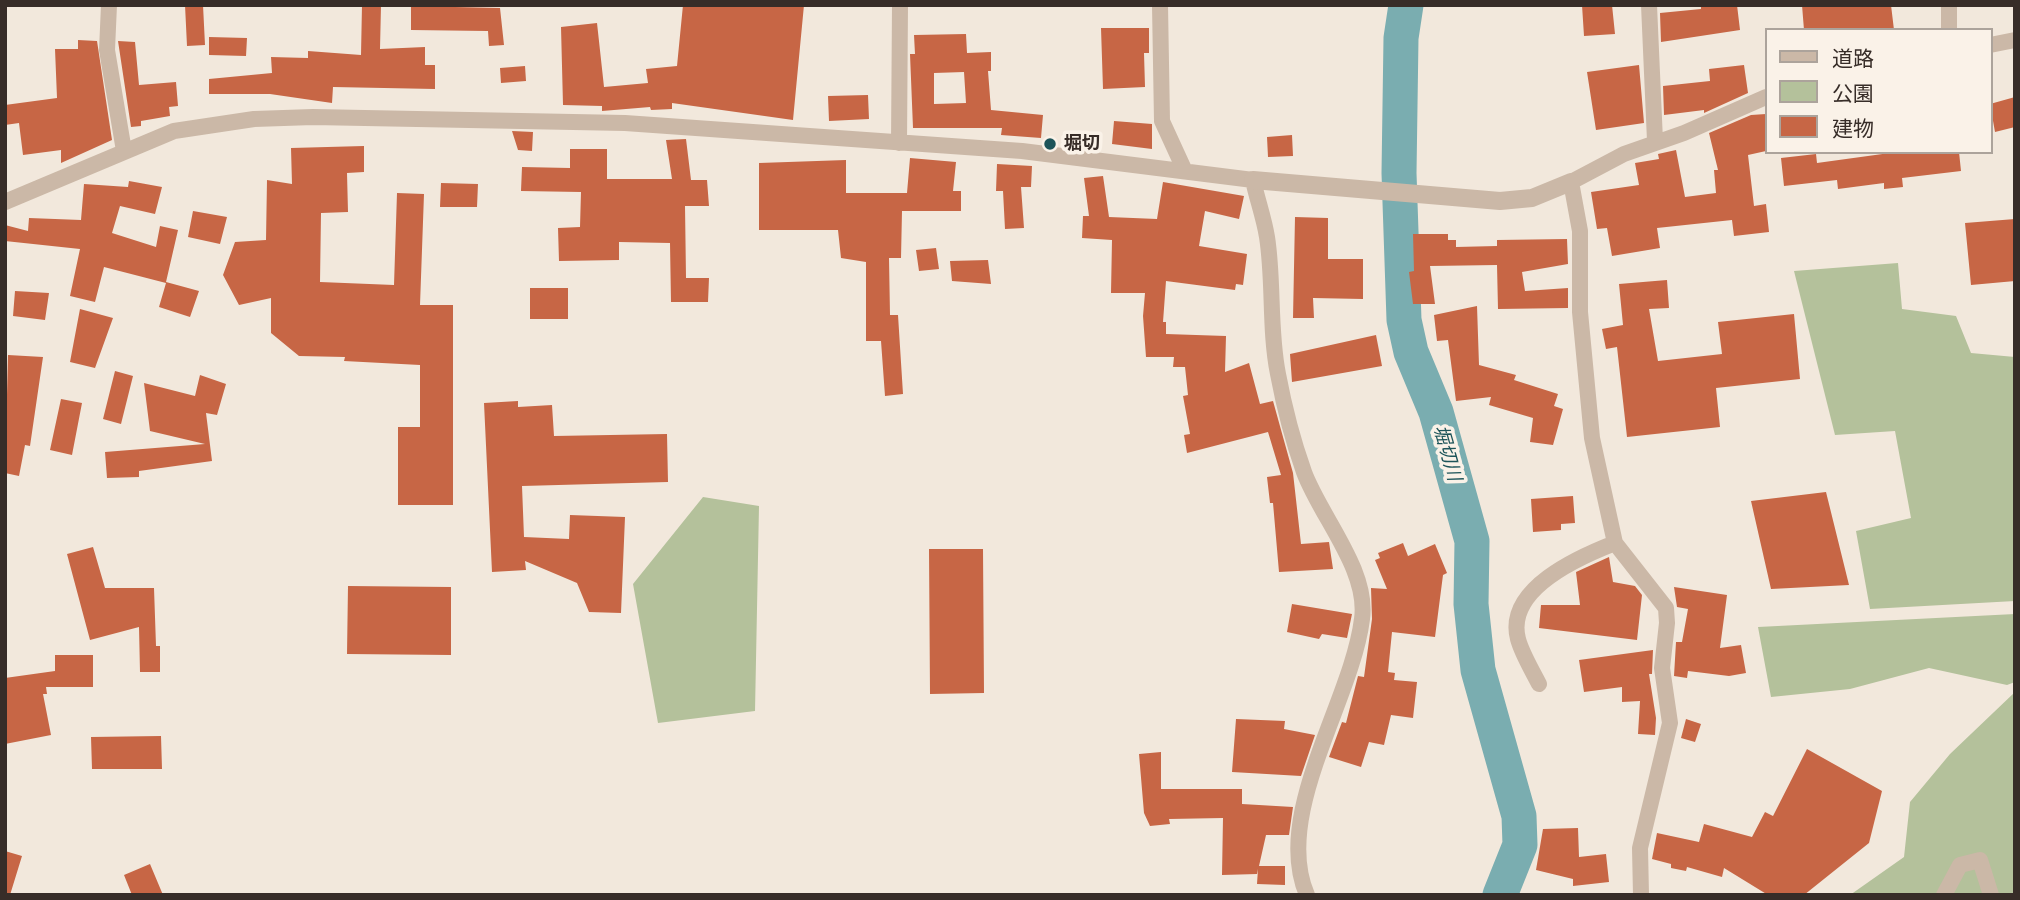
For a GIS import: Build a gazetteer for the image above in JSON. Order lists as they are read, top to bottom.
{
  "water": ["堀切川"],
  "places": ["堀切"],
  "legend": ["道路", "公園", "建物"]
}
